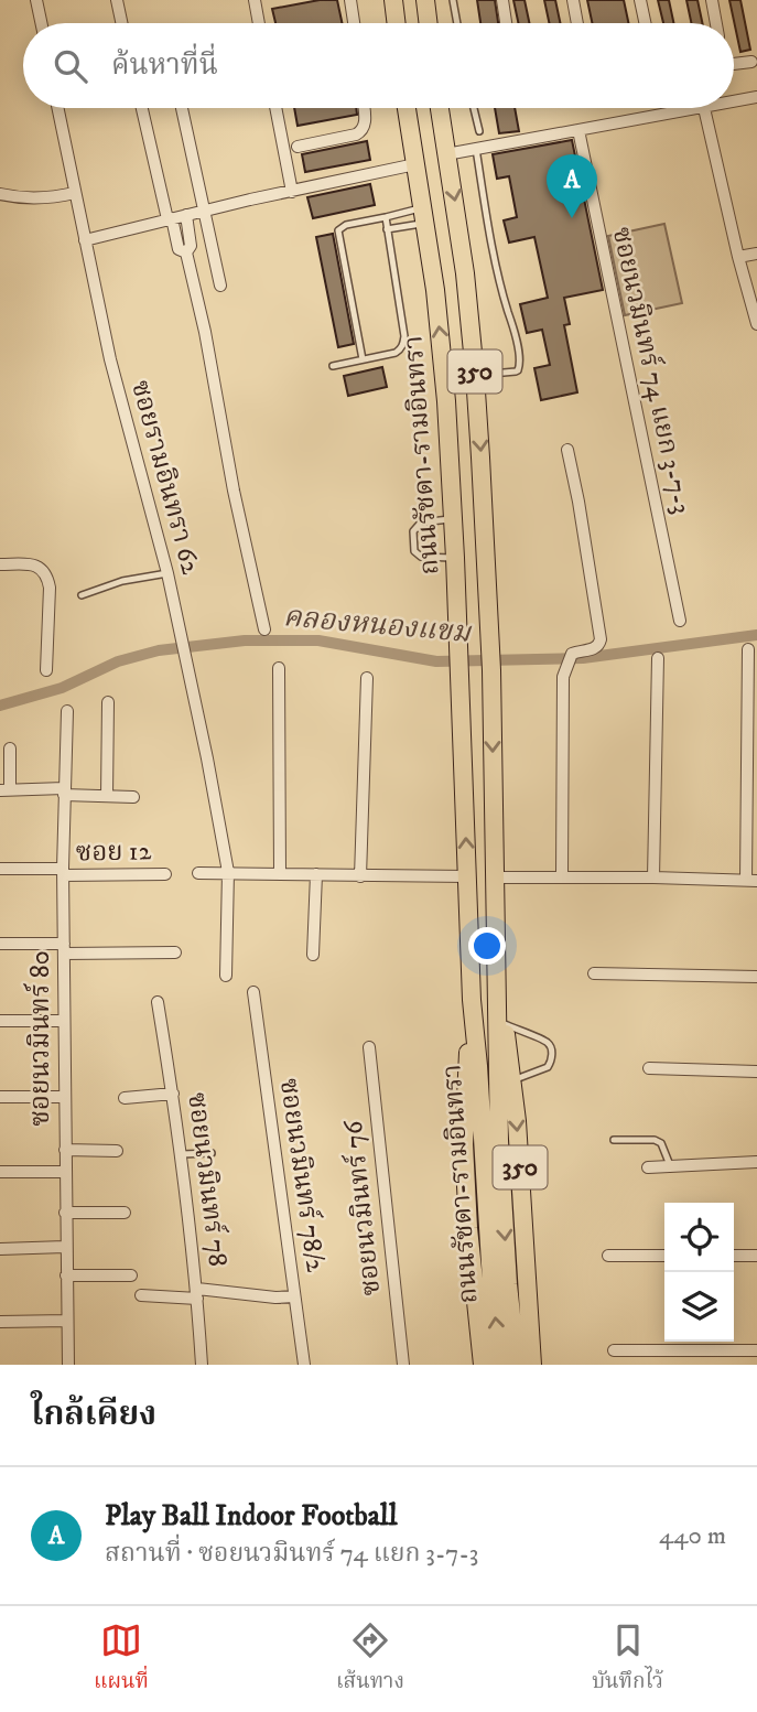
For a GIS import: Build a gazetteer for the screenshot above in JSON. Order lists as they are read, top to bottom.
{
  "streets": {
    "main road": ["350", "ถนนรัชดา-รามอินทรา"],
    "street": [
      "ซอยนวมินทร์ 74 แยก 3-7-3",
      "ซอยรามอินทรา 62",
      "ซอย 12",
      "ซอยนวมินทร์ 80",
      "ซอยนวมินทร์ 78/2",
      "ซอยนวมินทร์ 78",
      "ซอยนวมินทร์ 76"
    ]
  },
  "crossings": [
    ["ซอย 12", "ซอยนวมินทร์ 80"]
  ],
  "water": ["คลองหนองแขม"],
  "page": {
    "search": "ค้นหาที่นี่",
    "pins": "A",
    "heading": "ใกล้เคียง",
    "list": [
      {
        "mark": "A",
        "name": "Play Ball Indoor Football",
        "note": "สถานที่ · ซอยนวมินทร์ 74 แยก 3-7-3",
        "value": "440 m"
      }
    ],
    "nav": ["แผนที่", "เส้นทาง", "บันทึกไว้"]
  }
}
